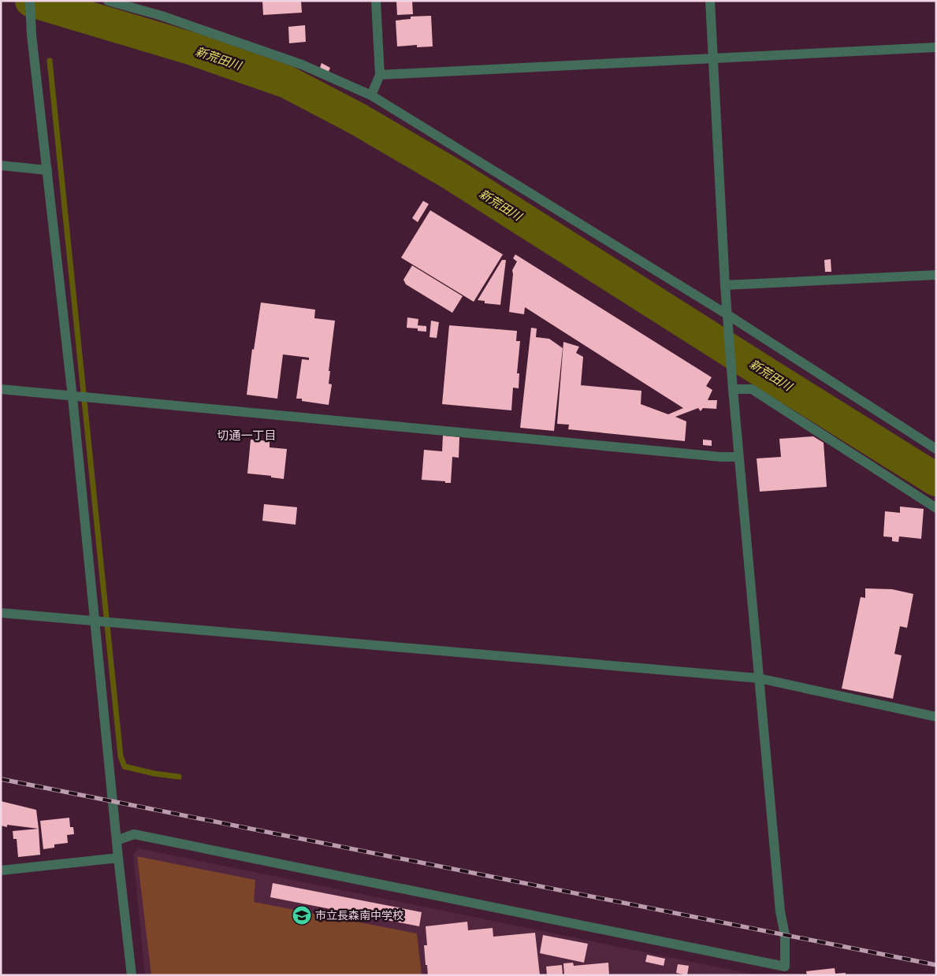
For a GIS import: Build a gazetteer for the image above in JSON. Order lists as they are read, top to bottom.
{
  "districts": ["切通一丁目"],
  "water": ["新荒田川"],
  "places": {
    "school or university": ["市立長森南中学校"]
  }
}
